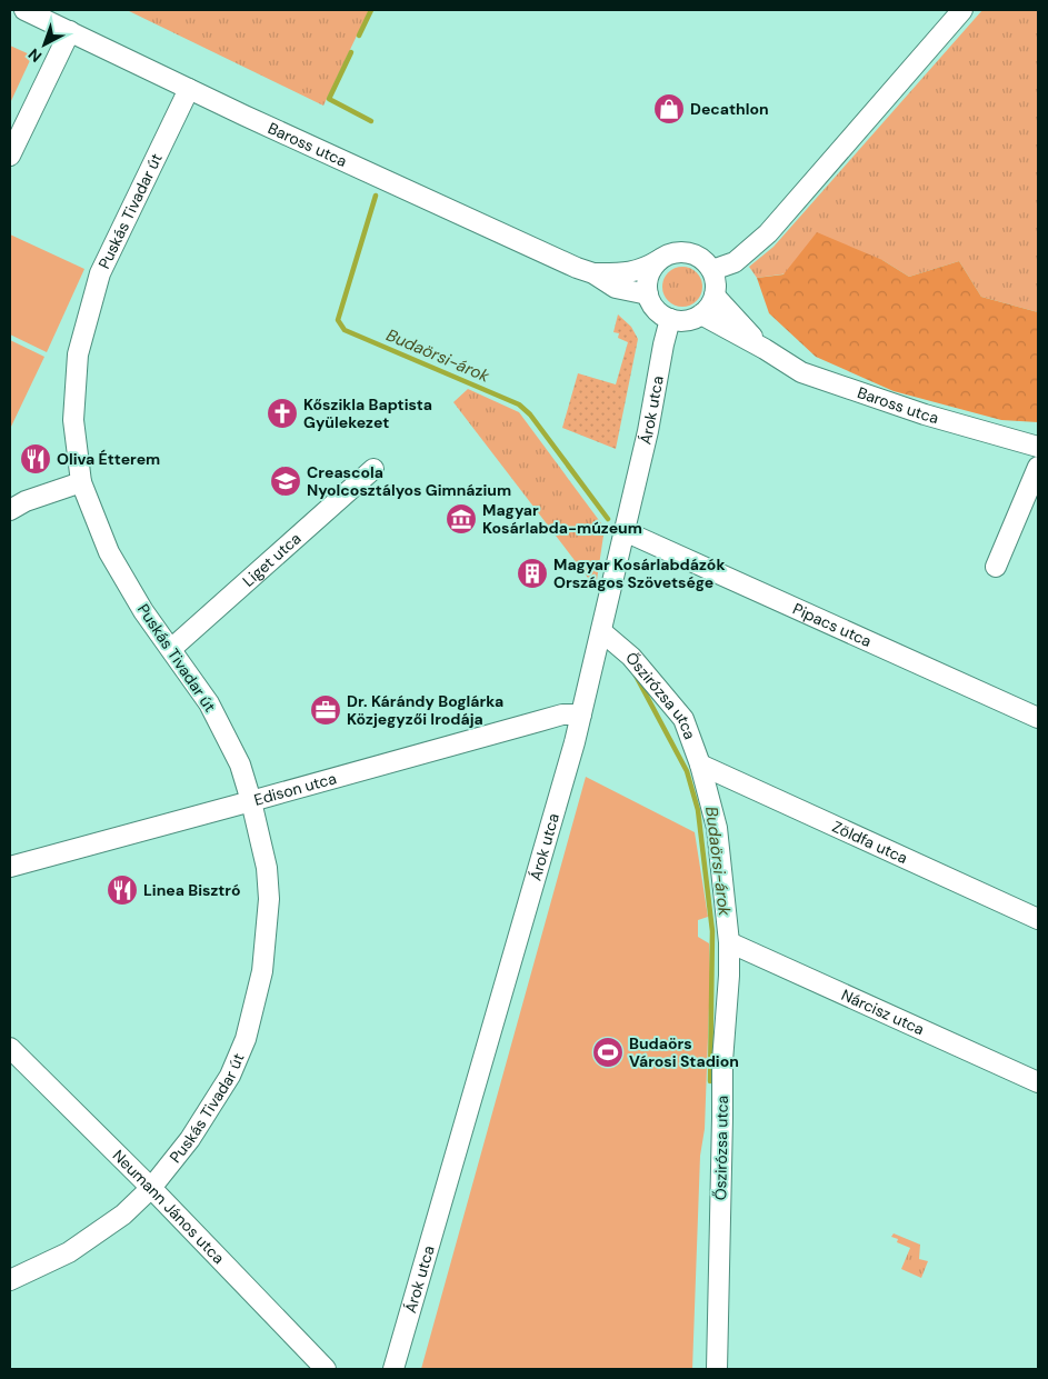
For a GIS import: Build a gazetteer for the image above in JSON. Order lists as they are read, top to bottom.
{
  "streets": {
    "street": [
      "Baross utca",
      "Puskás Tivadar út",
      "Árok utca",
      "Liget utca",
      "Pipacs utca",
      "Őszirózsa utca",
      "Edison utca",
      "Zöldfa utca",
      "Nárcisz utca",
      "Neumann János utca"
    ]
  },
  "crossings": [
    ["Baross utca", "Puskás Tivadar út"],
    ["Baross utca", "Árok utca"],
    ["Puskás Tivadar út", "Liget utca"],
    ["Puskás Tivadar út", "Edison utca"],
    ["Puskás Tivadar út", "Neumann János utca"],
    ["Árok utca", "Pipacs utca"],
    ["Árok utca", "Őszirózsa utca"],
    ["Árok utca", "Edison utca"],
    ["Őszirózsa utca", "Zöldfa utca"],
    ["Őszirózsa utca", "Nárcisz utca"]
  ],
  "water": ["Budaörsi-árok"],
  "places": {
    "shop": ["Decathlon"],
    "church": ["Kőszikla Baptista Gyülekezet"],
    "restaurant": ["Oliva Étterem", "Linea Bisztró"],
    "school or university": ["Creascola Nyolcosztályos Gimnázium"],
    "museum": ["Magyar Kosárlabda-múzeum"],
    "building": ["Magyar Kosárlabdázók Országos Szövetsége"],
    "office": ["Dr. Kárándy Boglárka Közjegyzői Irodája"],
    "sports": ["Budaörs Városi Stadion"]
  },
  "north": "bottom left"
}
